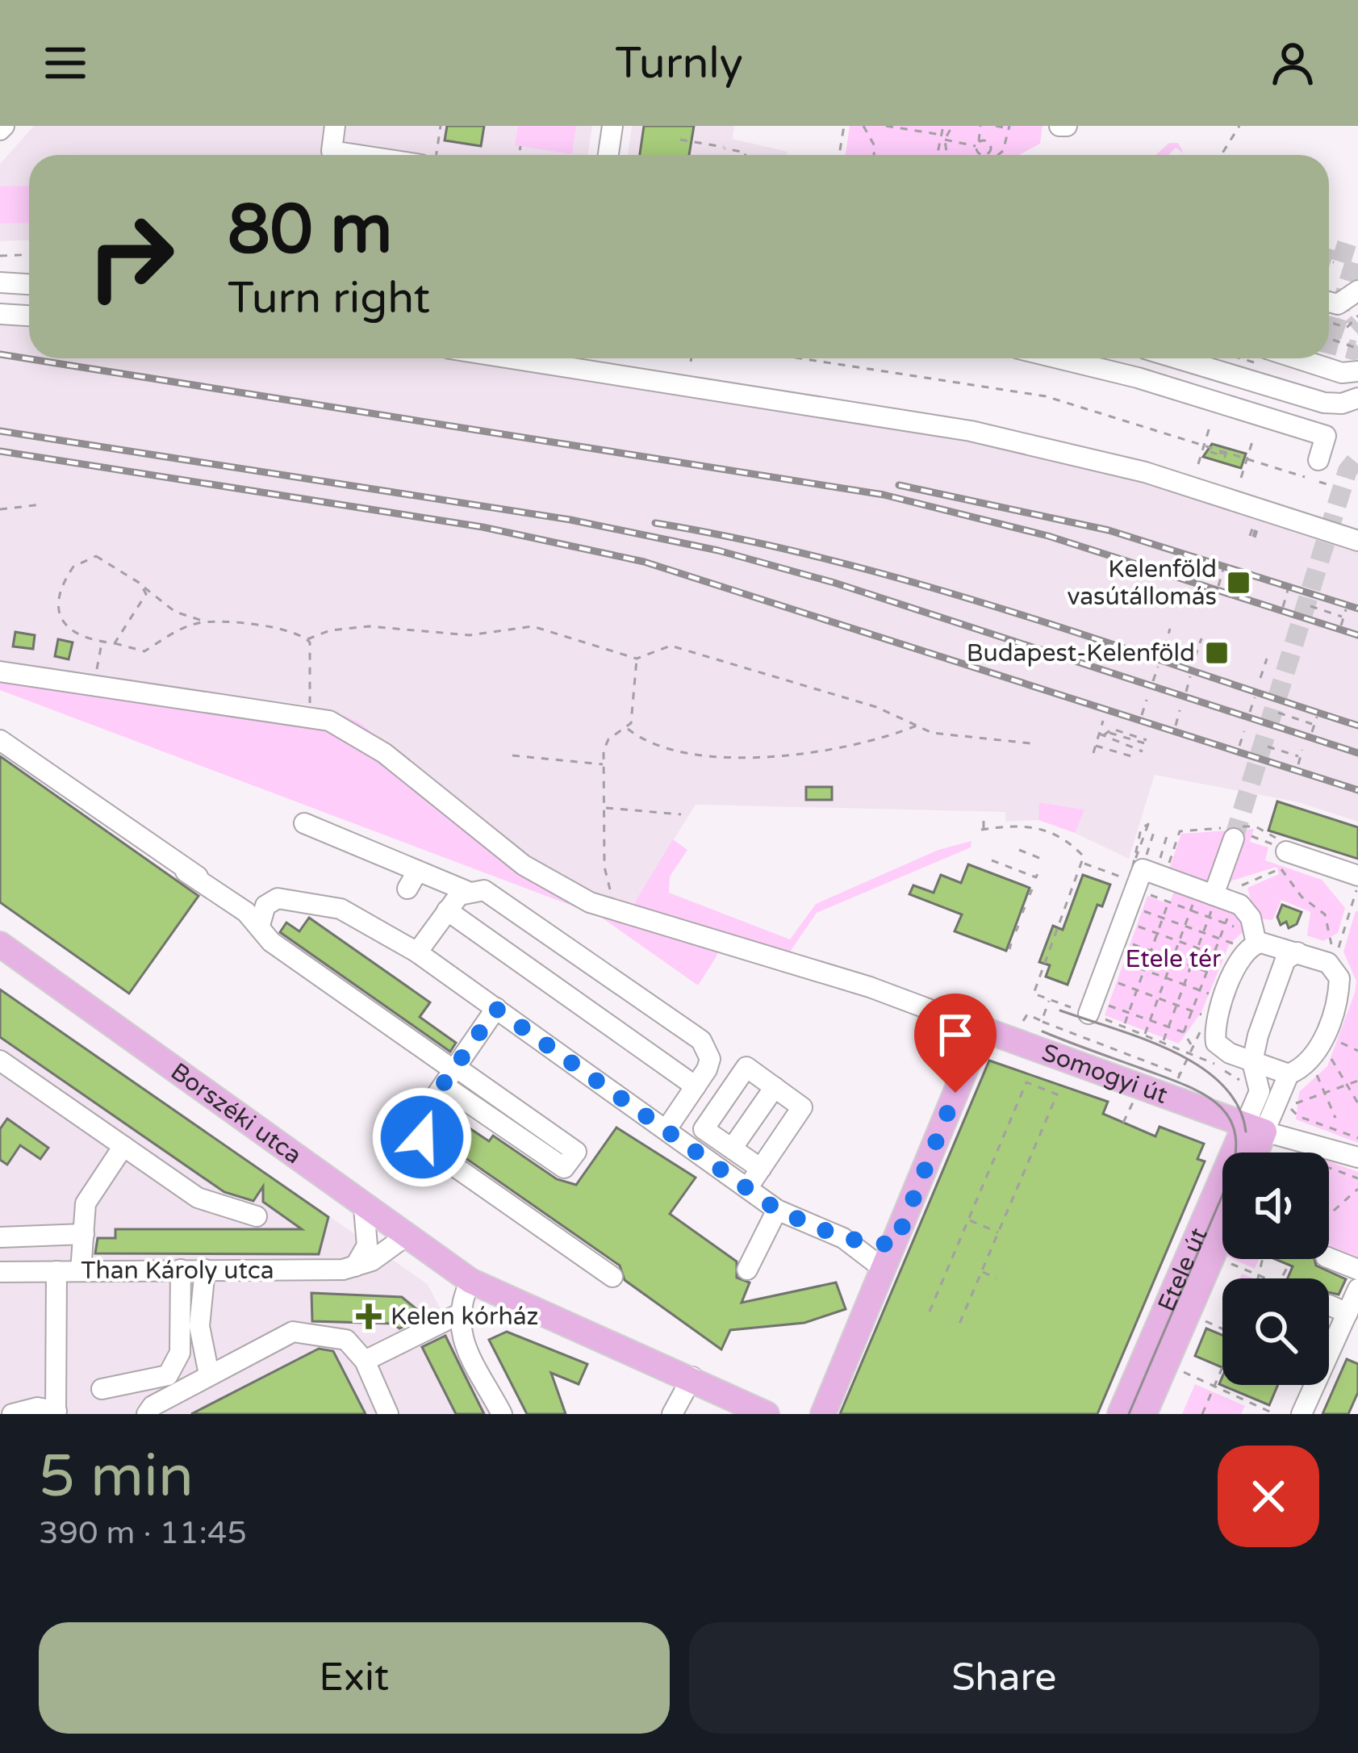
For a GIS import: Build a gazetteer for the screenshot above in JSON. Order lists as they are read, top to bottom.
{
  "streets": {
    "main road": ["Somogyi út", "Borszéki utca", "Etele út"],
    "street": ["Than Károly utca"]
  },
  "crossings": [
    ["Somogyi út", "Etele út"],
    ["Borszéki utca", "Than Károly utca"]
  ],
  "parks": ["Etele tér"],
  "places": {
    "transit": ["Kelenföld vasútállomás", "Budapest-Kelenföld"],
    "health": ["Kelen kórház"]
  },
  "page": {
    "header": "Turnly",
    "turn": ["80 m", "Turn right"],
    "heading": ["5 min", "390 m · 11:45"],
    "buttons": ["Exit", "Share"]
  }
}
